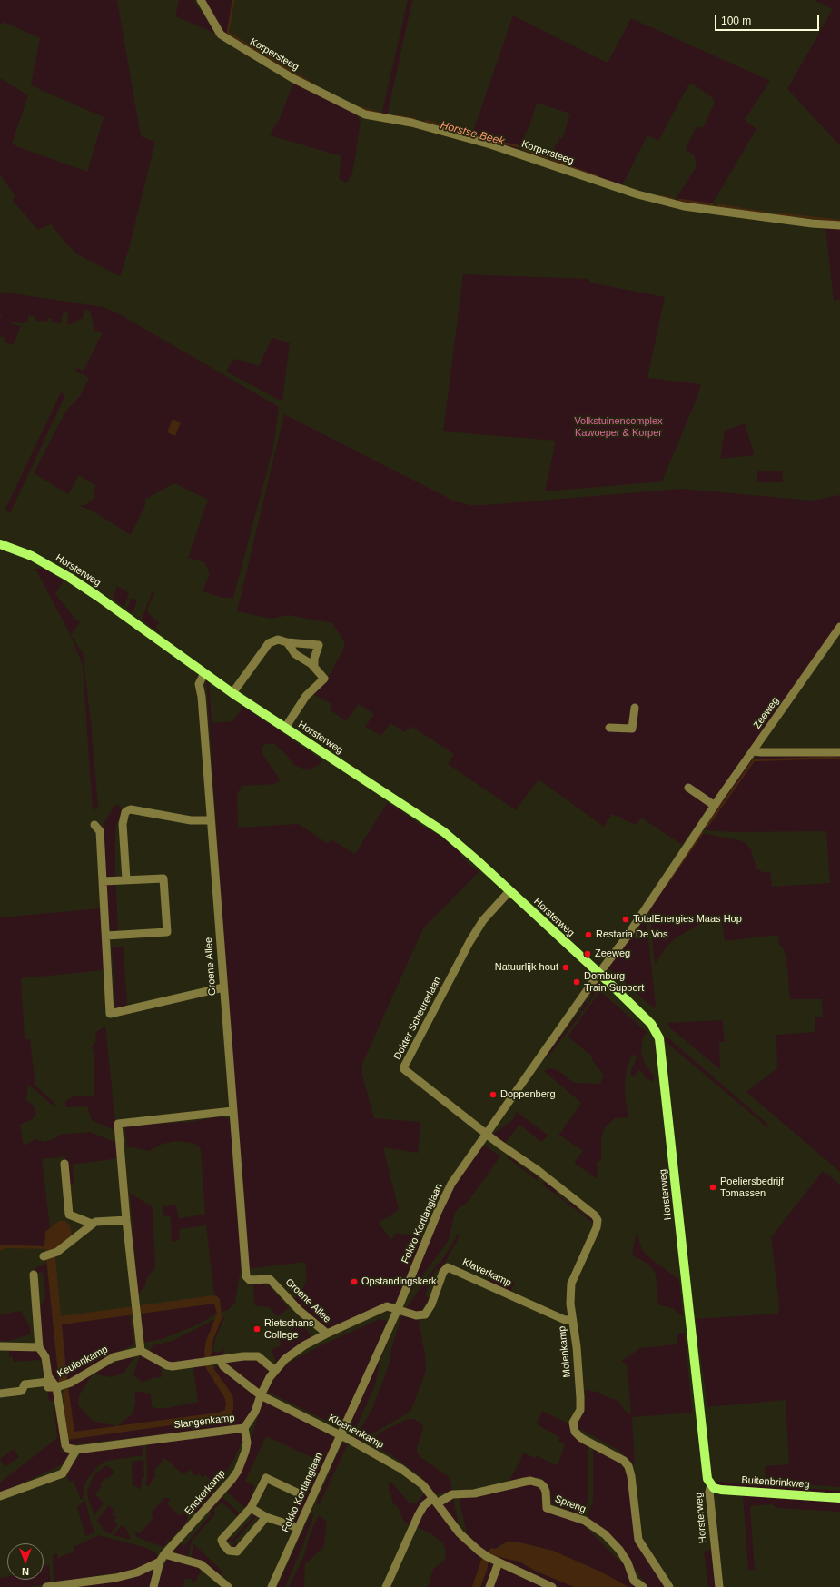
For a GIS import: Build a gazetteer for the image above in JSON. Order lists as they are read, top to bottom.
{
  "streets": {
    "main road": ["Horsterweg", "Buitenbrinkweg"],
    "street": [
      "Korpersteeg",
      "Zeeweg",
      "Groene Allee",
      "Dokter Scheurerlaan",
      "Fokko Kortlanglaan",
      "Klaverkamp",
      "Molenkamp",
      "Keulenkamp",
      "Slangenkamp",
      "Kloenenkamp",
      "Enckerkamp",
      "Spreng"
    ]
  },
  "crossings": [
    ["Horsterweg", "Zeeweg"],
    ["Horsterweg", "Groene Allee"],
    ["Horsterweg", "Dokter Scheurerlaan"],
    ["Horsterweg", "Fokko Kortlanglaan"],
    ["Horsterweg", "Buitenbrinkweg"],
    ["Zeeweg", "Fokko Kortlanglaan"],
    ["Groene Allee", "Slangenkamp"],
    ["Dokter Scheurerlaan", "Fokko Kortlanglaan"],
    ["Dokter Scheurerlaan", "Molenkamp"],
    ["Fokko Kortlanglaan", "Klaverkamp"],
    ["Fokko Kortlanglaan", "Molenkamp"],
    ["Fokko Kortlanglaan", "Slangenkamp"],
    ["Fokko Kortlanglaan", "Kloenenkamp"],
    ["Klaverkamp", "Molenkamp"],
    ["Klaverkamp", "Slangenkamp"],
    ["Keulenkamp", "Slangenkamp"],
    ["Slangenkamp", "Kloenenkamp"],
    ["Slangenkamp", "Enckerkamp"],
    ["Kloenenkamp", "Spreng"]
  ],
  "water": ["Horstse Beek"],
  "parks": ["Volkstuinencomplex Kawoeper & Korper"],
  "places": [
    "TotalEnergies Maas Hop",
    "Restaria De Vos",
    "Zeeweg",
    "Natuurlijk hout",
    "Domburg Train Support",
    "Doppenberg",
    "Poeliersbedrijf Tomassen",
    "Opstandingskerk",
    "Rietschans College"
  ],
  "scale_bar": "100 m",
  "north": "bottom"
}
